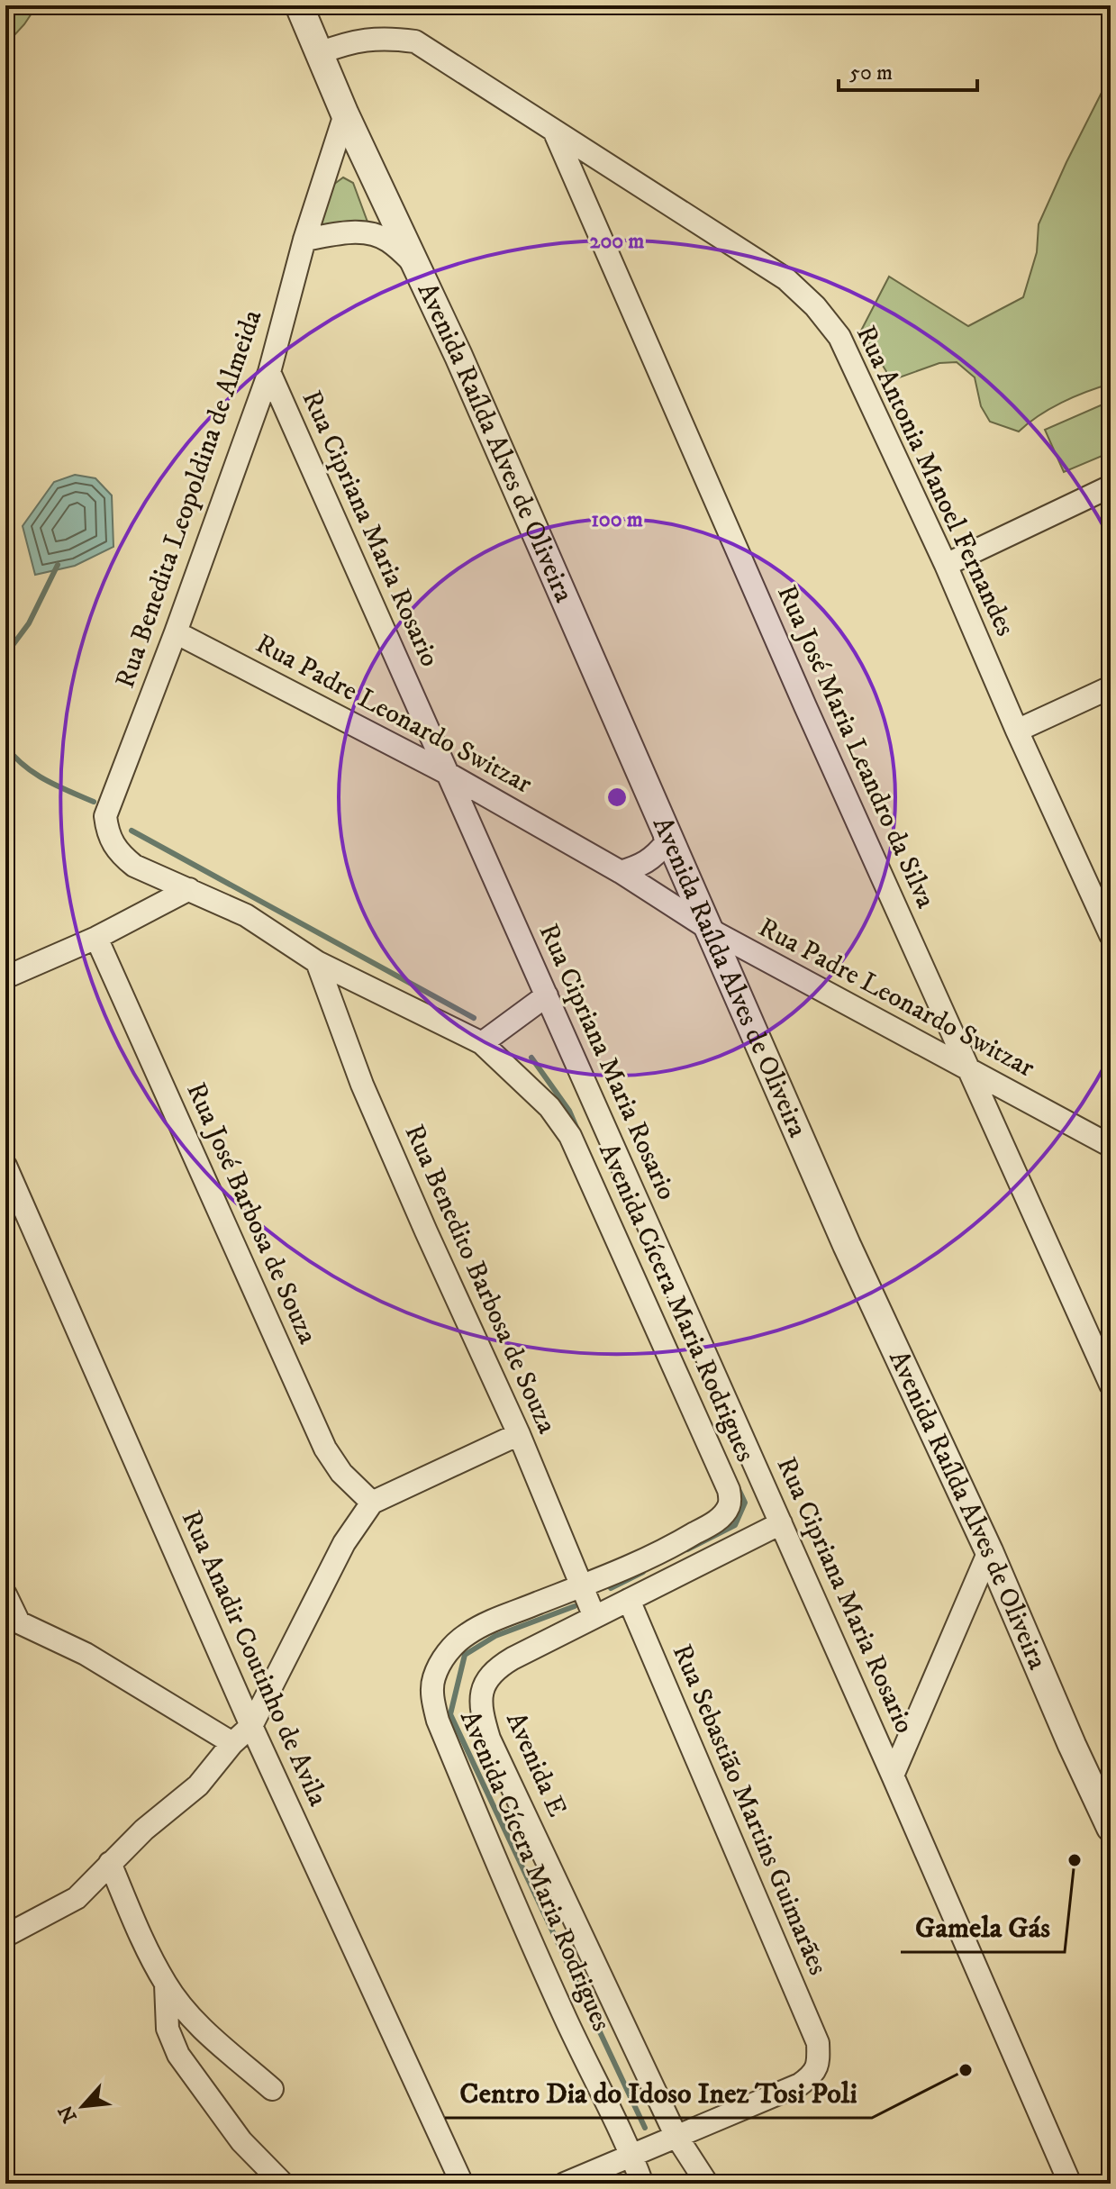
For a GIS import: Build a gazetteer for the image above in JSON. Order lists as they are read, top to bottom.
{
  "streets": {
    "street": [
      "Avenida Raílda Alves de Oliveira",
      "Rua Antonia Manoel Fernandes",
      "Rua Benedita Leopoldina de Almeida",
      "Rua Cipriana Maria Rosario",
      "Rua Padre Leonardo Switzar",
      "Rua José Maria Leandro da Silva",
      "Rua José Barbosa de Souza",
      "Rua Benedito Barbosa de Souza",
      "Avenida Cícera Maria Rodrigues",
      "Rua Anadir Coutinho de Avila",
      "Avenida E",
      "Rua Sebastião Martins Guimarães"
    ]
  },
  "crossings": [
    ["Avenida Raílda Alves de Oliveira", "Rua Antonia Manoel Fernandes"],
    ["Avenida Raílda Alves de Oliveira", "Rua Benedita Leopoldina de Almeida"],
    ["Avenida Raílda Alves de Oliveira", "Rua Padre Leonardo Switzar"],
    ["Rua Antonia Manoel Fernandes", "Rua José Maria Leandro da Silva"],
    ["Rua Benedita Leopoldina de Almeida", "Rua Cipriana Maria Rosario"],
    ["Rua Benedita Leopoldina de Almeida", "Rua Padre Leonardo Switzar"],
    ["Rua Benedita Leopoldina de Almeida", "Avenida Cícera Maria Rodrigues"],
    ["Rua Cipriana Maria Rosario", "Rua Padre Leonardo Switzar"],
    ["Rua Cipriana Maria Rosario", "Avenida E"],
    ["Rua Padre Leonardo Switzar", "Rua José Maria Leandro da Silva"],
    ["Rua Benedito Barbosa de Souza", "Avenida Cícera Maria Rodrigues"],
    ["Rua Benedito Barbosa de Souza", "Avenida E"],
    ["Avenida E", "Rua Sebastião Martins Guimarães"]
  ],
  "places": ["Gamela Gás", "Centro Dia do Idoso Inez Tosi Poli"],
  "scale_bar": "50 m",
  "north": "bottom left",
  "rings": ["200 m", "100 m"]
}
